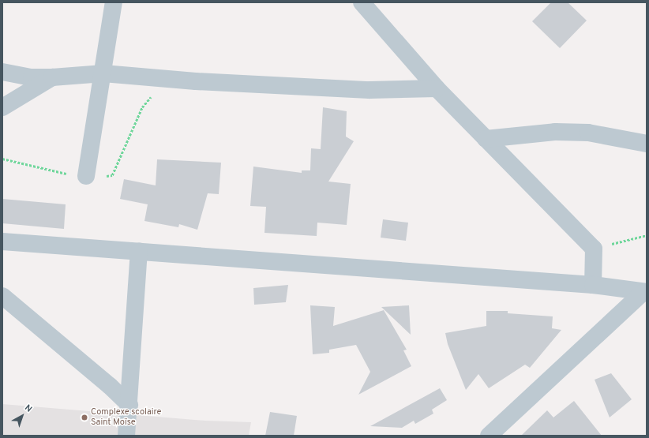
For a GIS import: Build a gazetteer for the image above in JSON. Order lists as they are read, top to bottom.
{
  "places": ["Complexe scolaire Saint Moïse"],
  "north": "top right"
}
